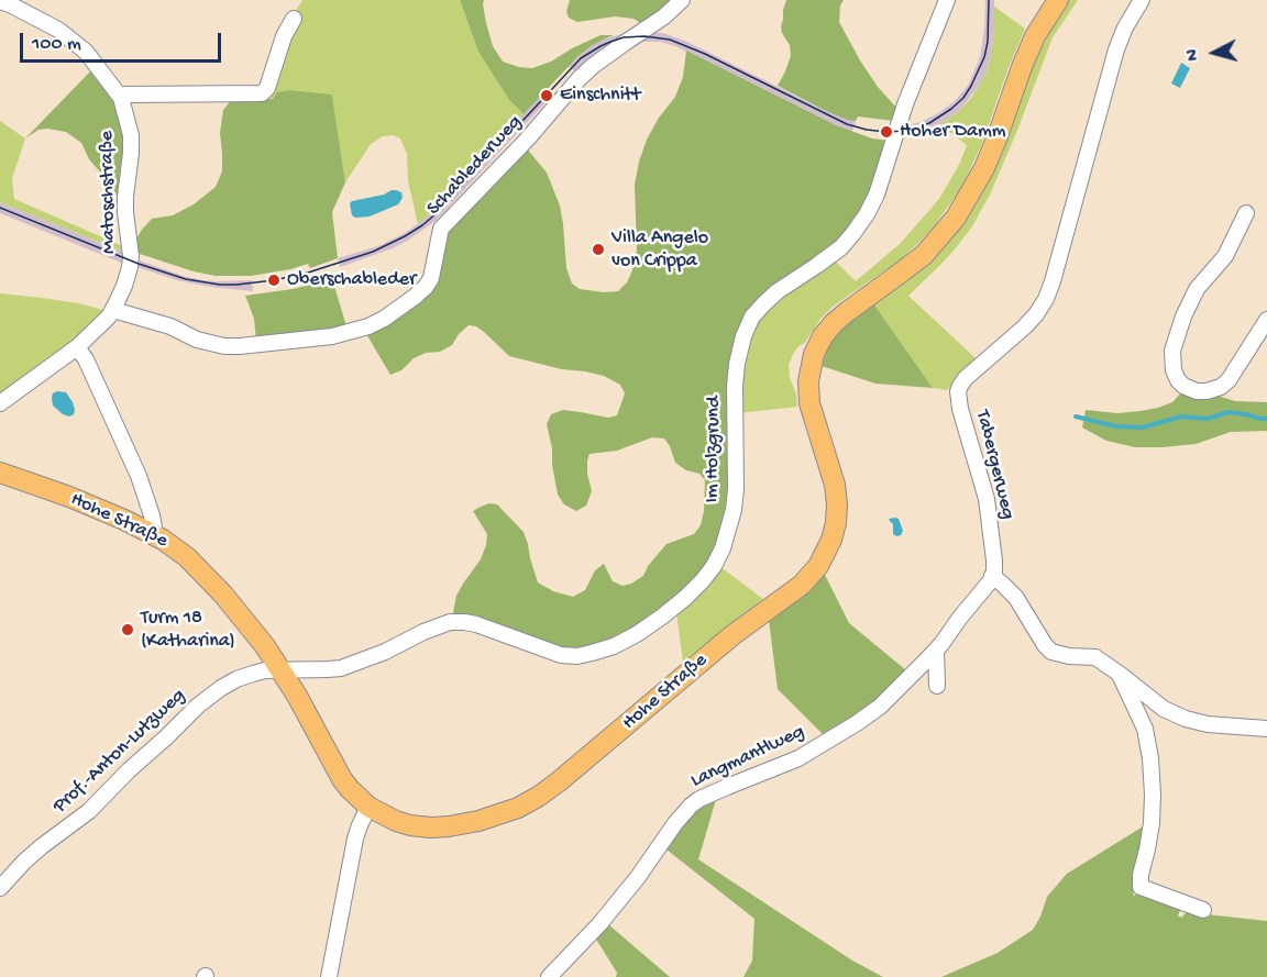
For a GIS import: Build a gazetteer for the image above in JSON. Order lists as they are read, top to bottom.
{
  "streets": {
    "main road": ["Hohe Straße"],
    "street": [
      "Schablederweg",
      "Matoschstraße",
      "Im Holzgrund",
      "Tabergerweg",
      "Prof.-Anton-Lutzweg",
      "Langmantlweg"
    ]
  },
  "crossings": [
    ["Schablederweg", "Matoschstraße"],
    ["Im Holzgrund", "Hohe Straße"],
    ["Im Holzgrund", "Prof.-Anton-Lutzweg"],
    ["Hohe Straße", "Prof.-Anton-Lutzweg"]
  ],
  "places": [
    "Einschnitt",
    "Hoher Damm",
    "Villa Angelo von Crippa",
    "Oberschableder",
    "Turm 18 (Katharina)"
  ],
  "scale_bar": "100 m",
  "north": "left"
}
